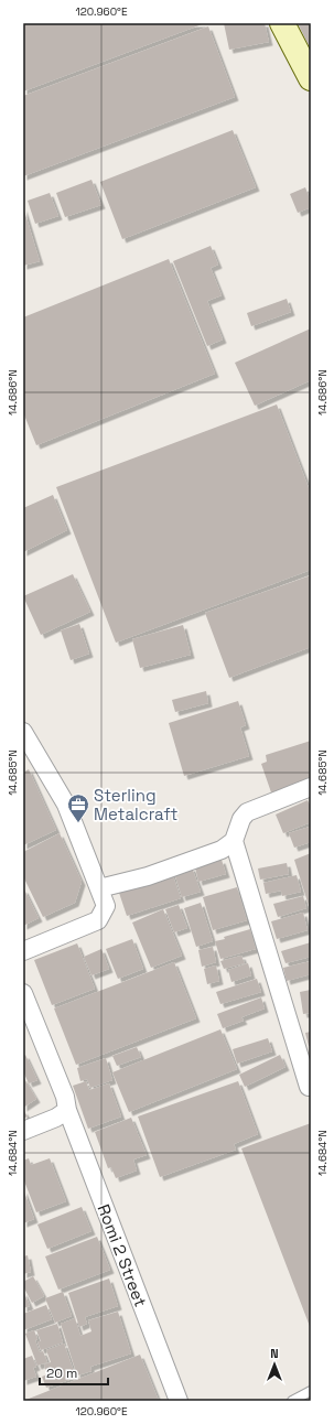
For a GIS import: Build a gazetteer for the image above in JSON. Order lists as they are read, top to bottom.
{
  "streets": {
    "street": ["Romi 2 Street"]
  },
  "places": {
    "office": ["Sterling Metalcraft"]
  },
  "scale_bar": "20 m",
  "north": "top",
  "coordinates": [
    "120.960°E",
    "14.686°N",
    "14.685°N",
    "14.684°N"
  ]
}
